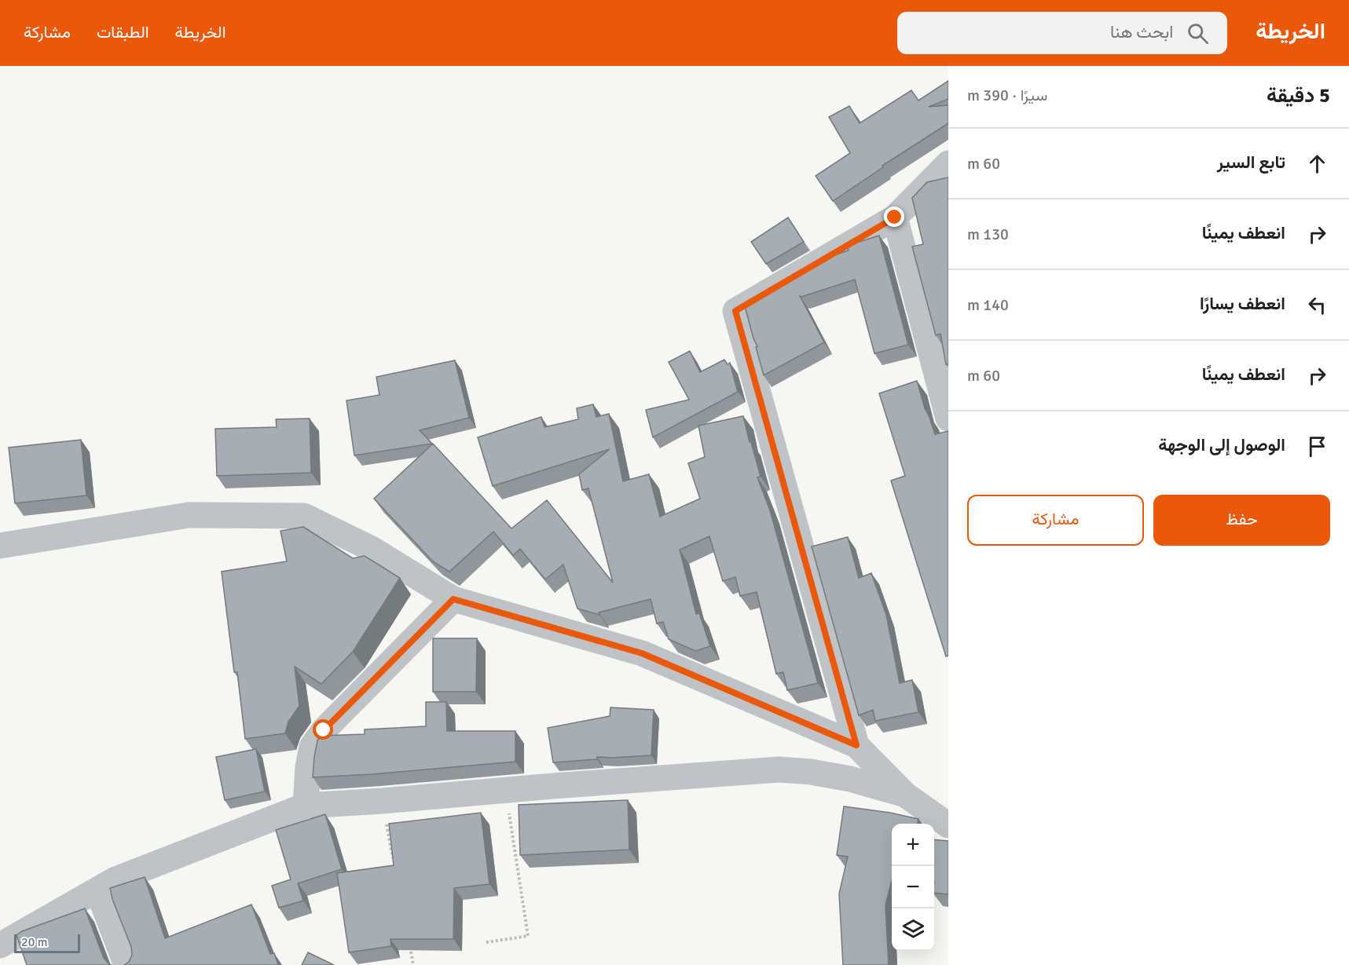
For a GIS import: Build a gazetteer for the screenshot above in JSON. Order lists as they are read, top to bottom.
{
  "scale_bar": "20 m",
  "page": {
    "header": "الخريطة",
    "search": "ابحث هنا",
    "nav": ["الخريطة", "الطبقات", "مشاركة"],
    "heading": ["5 دقيقة", "سيرًا · 390 m"],
    "list": [
      ["تابع السير", "60 m"],
      ["انعطف يمينًا", "130 m"],
      ["انعطف يسارًا", "140 m"],
      ["انعطف يمينًا", "60 m"],
      "الوصول إلى الوجهة"
    ],
    "buttons": ["حفظ", "مشاركة"],
    "map_buttons": ["+", "−"],
    "scale": "20 m"
  }
}
